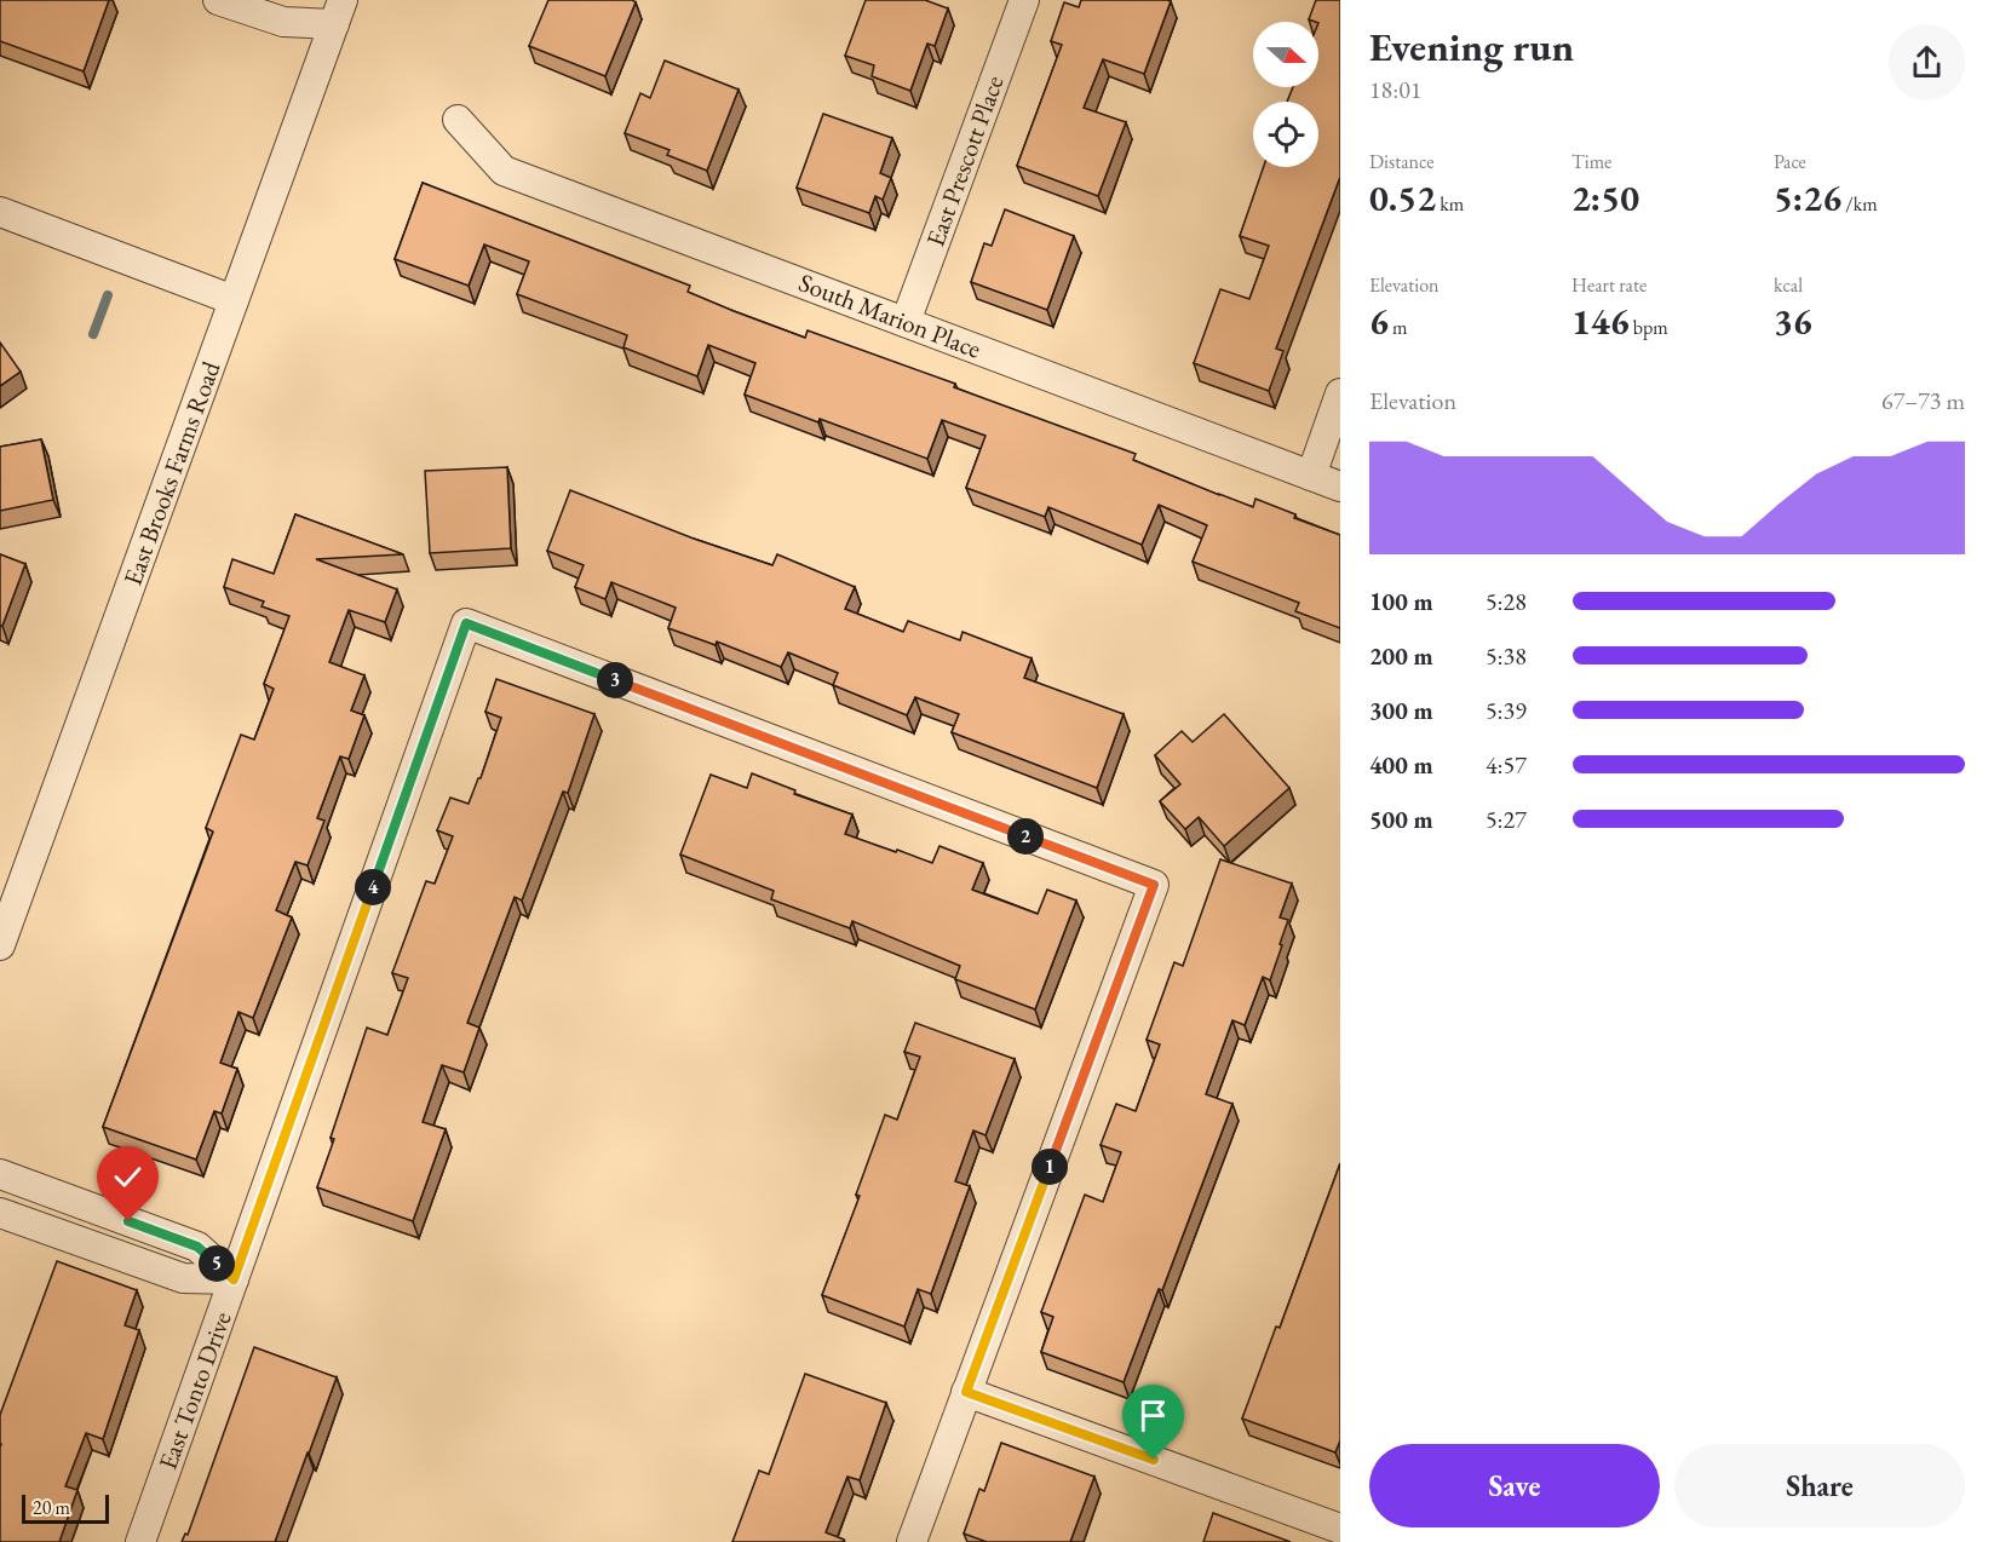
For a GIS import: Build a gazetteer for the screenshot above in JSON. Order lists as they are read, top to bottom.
{
  "streets": {
    "street": [
      "East Prescott Place",
      "South Marion Place",
      "East Brooks Farms Road",
      "East Tonto Drive"
    ]
  },
  "crossings": [
    ["East Prescott Place", "South Marion Place"]
  ],
  "scale_bar": "20 m",
  "north": "right",
  "page": {
    "heading": ["Evening run", "18:01"],
    "stats": [
      ["Distance", "0.52 km"],
      ["Time", "2:50"],
      ["Pace", "5:26 /km"],
      ["Elevation", "6 m"],
      ["Heart rate", "146 bpm"],
      ["kcal", "36"]
    ],
    "chart": ["Elevation", "67–73 m"],
    "list": [
      {
        "name": "100 m",
        "note": "5:28"
      },
      {
        "name": "200 m",
        "note": "5:38"
      },
      {
        "name": "300 m",
        "note": "5:39"
      },
      {
        "name": "400 m",
        "note": "4:57"
      },
      {
        "name": "500 m",
        "note": "5:27"
      }
    ],
    "pins": [
      "3",
      "2",
      "4",
      "1",
      "5"
    ],
    "buttons": ["Save", "Share"],
    "scale": "20 m"
  }
}
